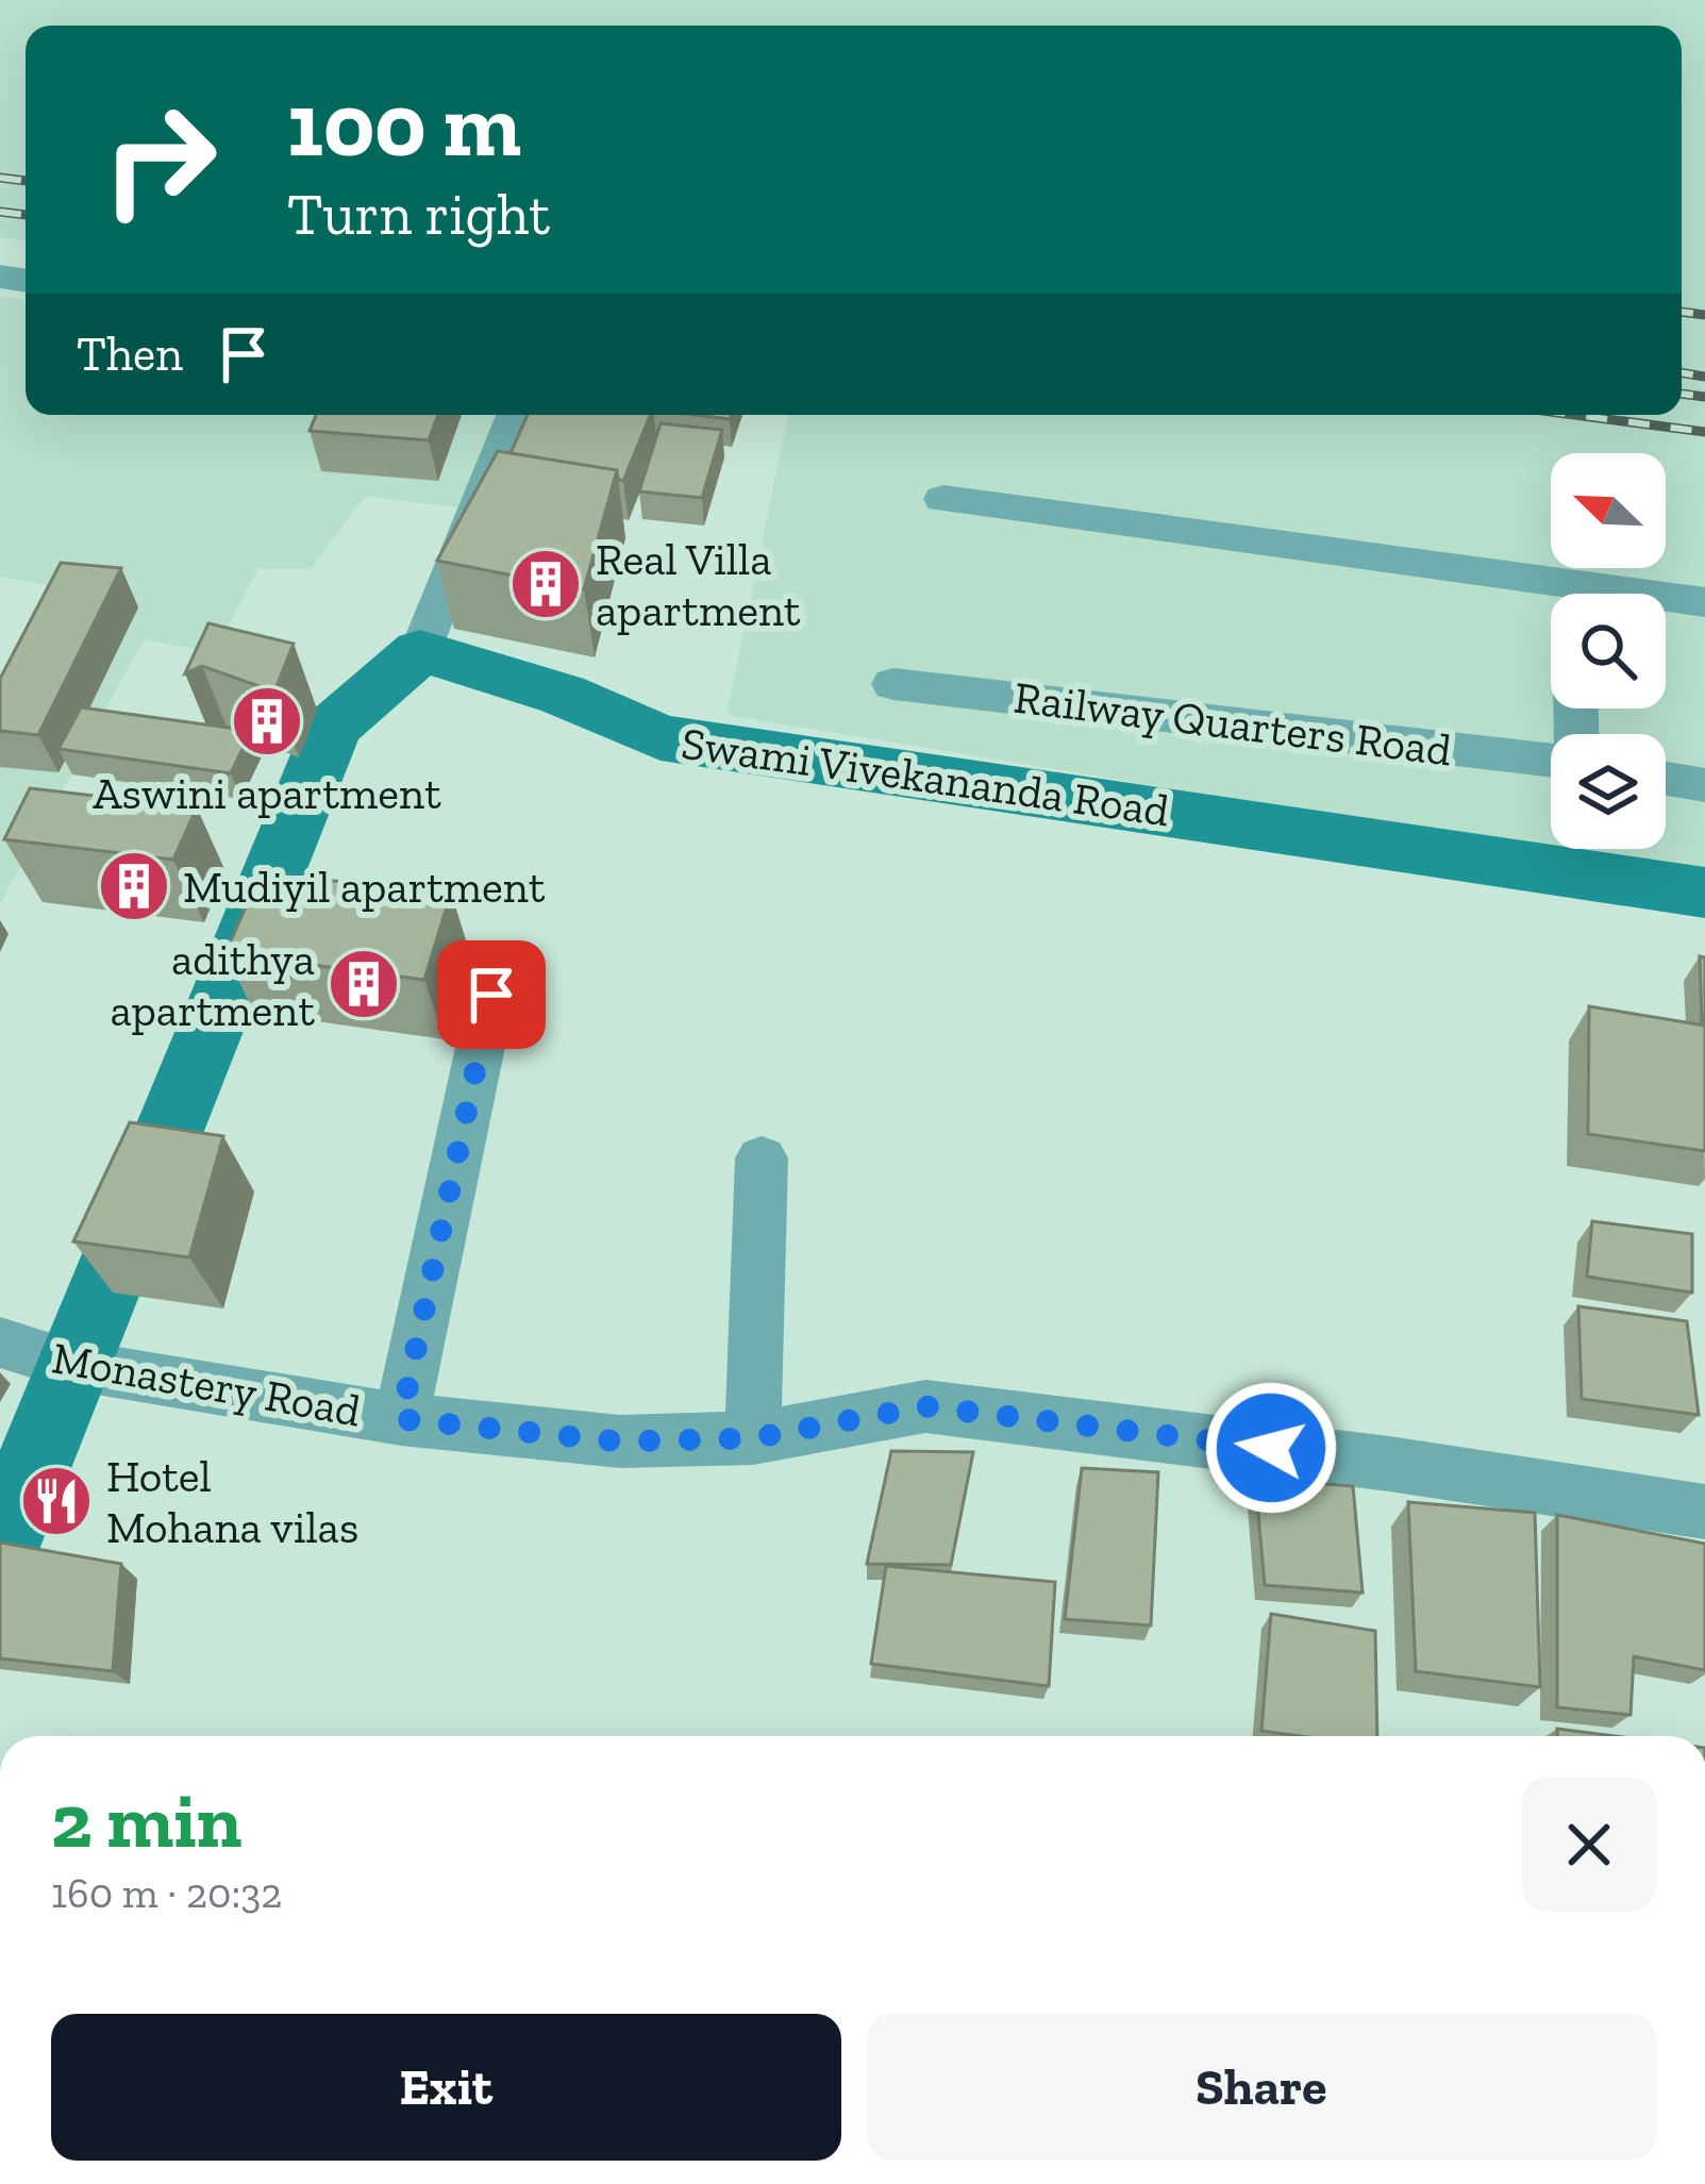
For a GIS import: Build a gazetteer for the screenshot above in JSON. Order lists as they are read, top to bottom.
{
  "streets": {
    "street": ["Railway Quarters Road", "Swami Vivekananda Road", "Monastery Road"]
  },
  "places": {
    "building": [
      "Real Villa apartment",
      "Aswini apartment",
      "Mudiyil apartment",
      "adithya apartment"
    ],
    "restaurant": ["Hotel Mohana vilas"]
  },
  "north": "top left",
  "page": {
    "turn": ["100 m", "Turn right"],
    "then": "Then",
    "heading": ["2 min", "160 m · 20:32"],
    "buttons": ["Exit", "Share"]
  }
}
